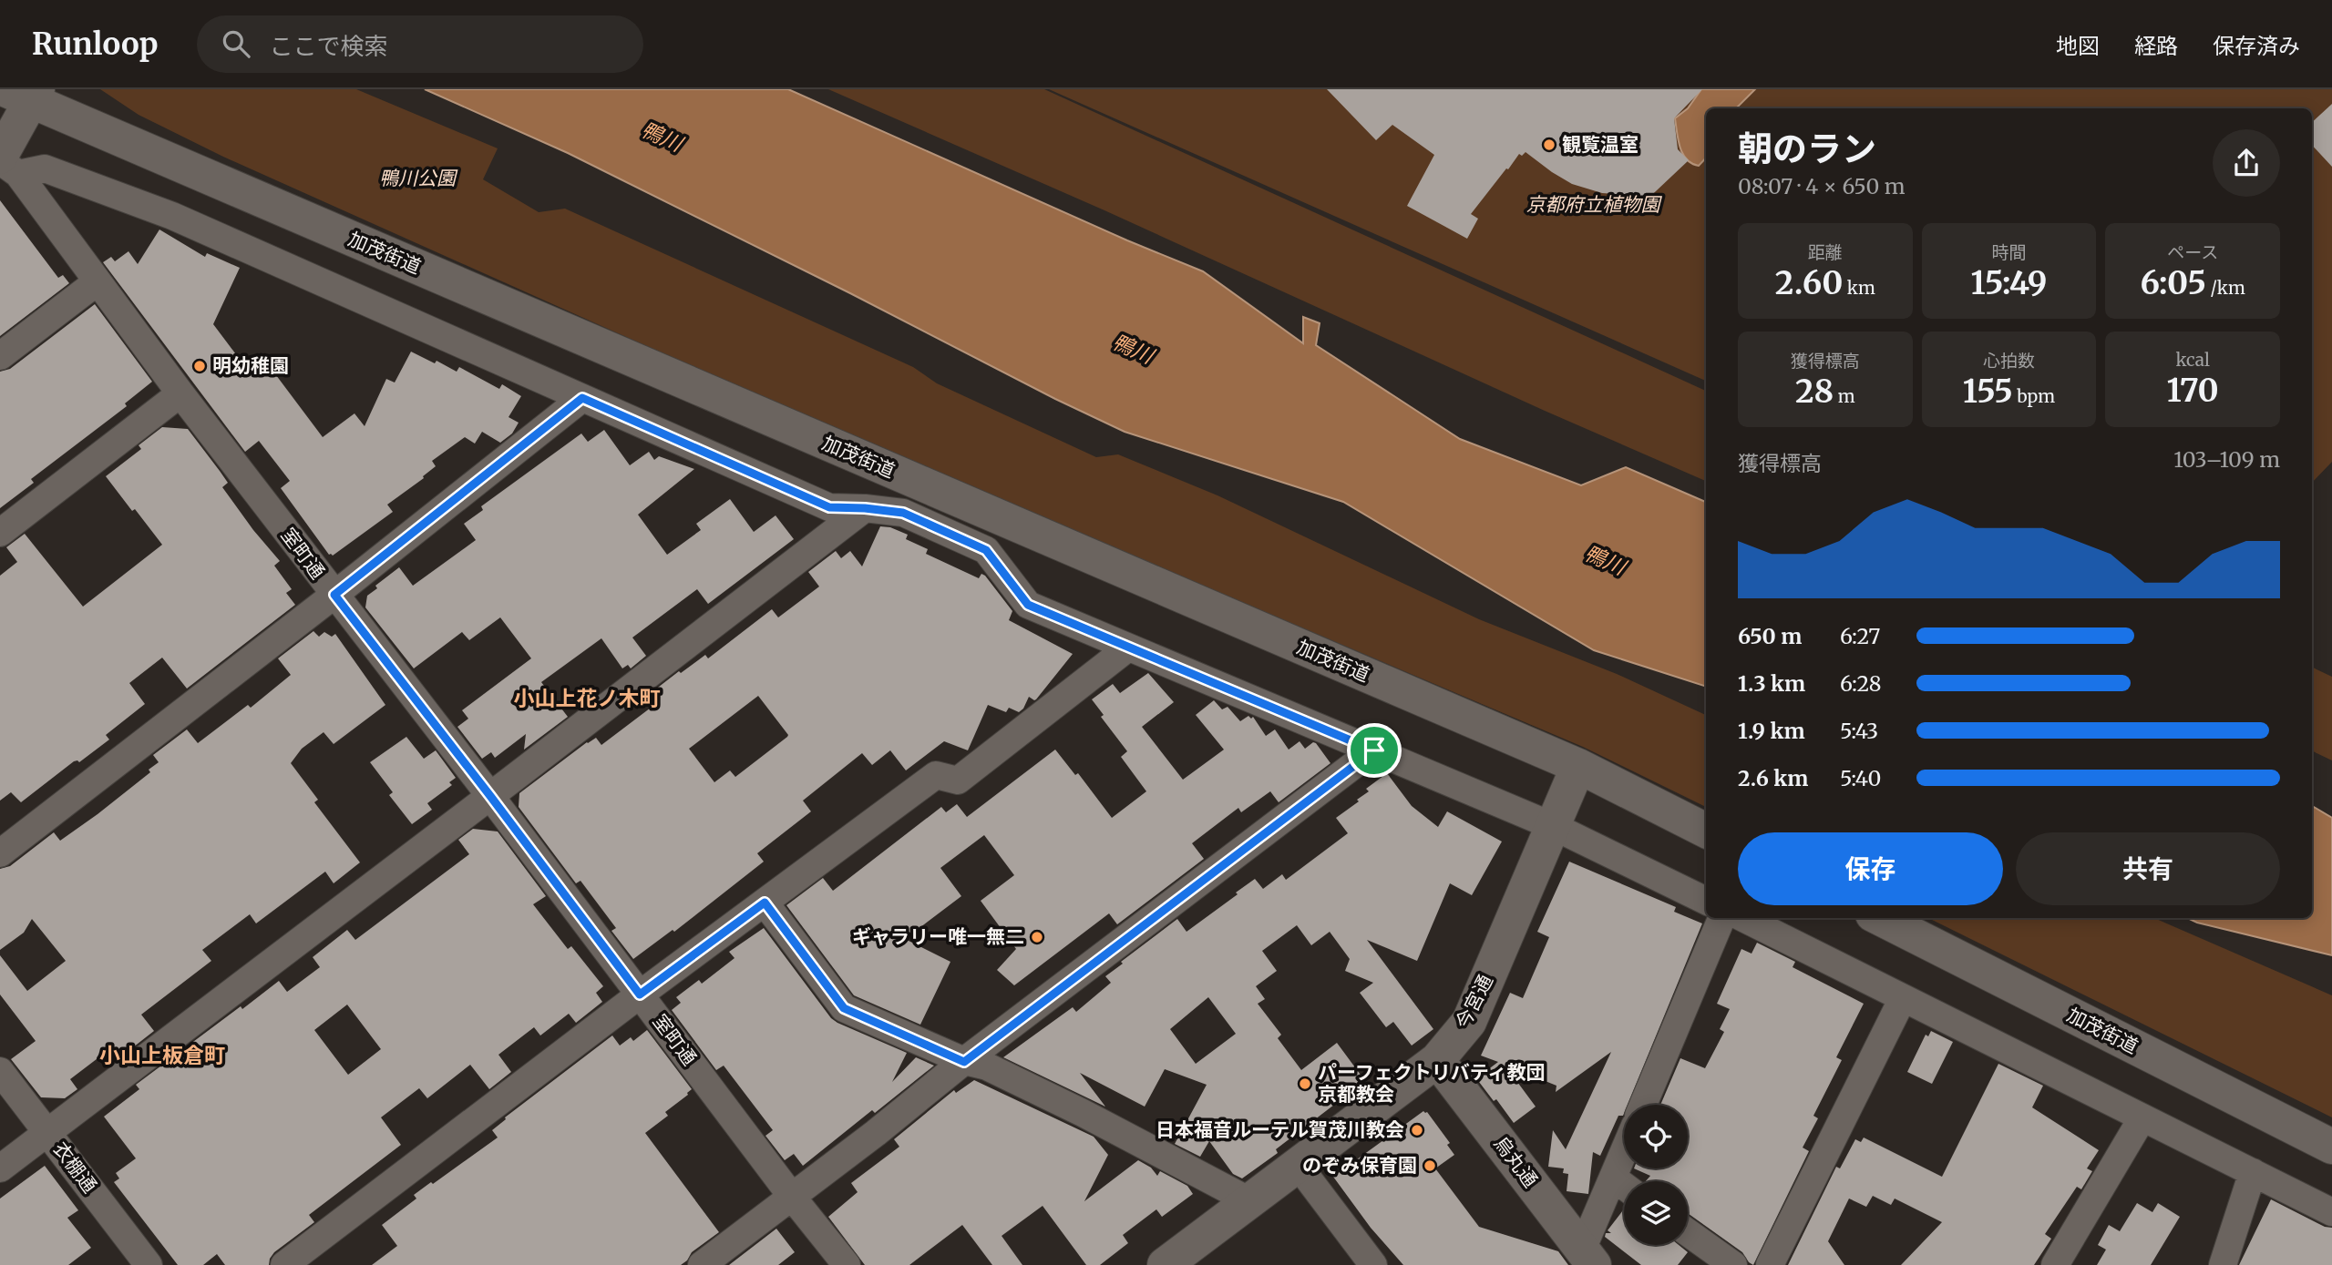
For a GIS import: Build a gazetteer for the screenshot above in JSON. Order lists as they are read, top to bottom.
{
  "streets": {
    "street": [
      "加茂街道",
      "室町通",
      "今宮通",
      "烏丸通",
      "衣棚通"
    ]
  },
  "crossings": [
    ["加茂街道", "今宮通"],
    ["今宮通", "烏丸通"]
  ],
  "districts": ["小山上花ノ木町", "小山上板倉町"],
  "water": ["鴨川"],
  "parks": ["鴨川公園", "京都府立植物園"],
  "places": [
    "観覧温室",
    "明幼稚園",
    "ギャラリー唯一無二",
    "パーフェクトリバティ教団 京都教会",
    "日本福音ルーテル賀茂川教会",
    "のぞみ保育園"
  ],
  "page": {
    "header": "Runloop",
    "search": "ここで検索",
    "nav": ["地図", "経路", "保存済み"],
    "heading": ["朝のラン", "08:07 · 4 × 650 m"],
    "stats": [
      ["距離", "2.60 km"],
      ["時間", "15:49"],
      ["ペース", "6:05 /km"],
      ["獲得標高", "28 m"],
      ["心拍数", "155 bpm"],
      ["kcal", "170"]
    ],
    "chart": ["獲得標高", "103–109 m"],
    "list": [
      {
        "name": "650 m",
        "note": "6:27"
      },
      {
        "name": "1.3 km",
        "note": "6:28"
      },
      {
        "name": "1.9 km",
        "note": "5:43"
      },
      {
        "name": "2.6 km",
        "note": "5:40"
      }
    ],
    "buttons": ["保存", "共有"]
  }
}
